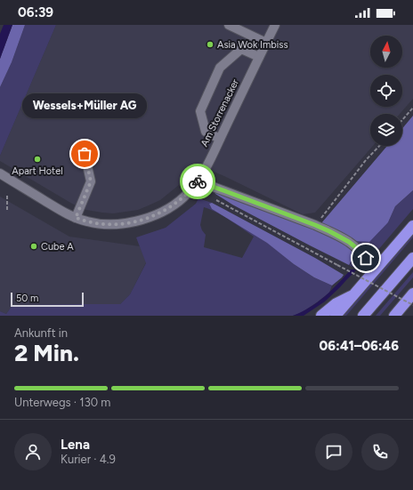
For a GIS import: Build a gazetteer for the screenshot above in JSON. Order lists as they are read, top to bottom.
{
  "streets": {
    "street": ["Am Storrenacker"]
  },
  "places": [
    "Asia Wok Imbiss",
    "Wessels+Müller AG",
    "Apart Hotel",
    "Cube A"
  ],
  "scale_bar": "50 m",
  "north": "top",
  "page": {
    "status": "06:39",
    "bubble": "Wessels+Müller AG",
    "scale": "50 m",
    "heading": ["2 Min.", "Ankunft in", "06:41–06:46"],
    "panel": ["Lena", "Kurier · 4.9"],
    "bar": "Unterwegs · 130 m"
  }
}
